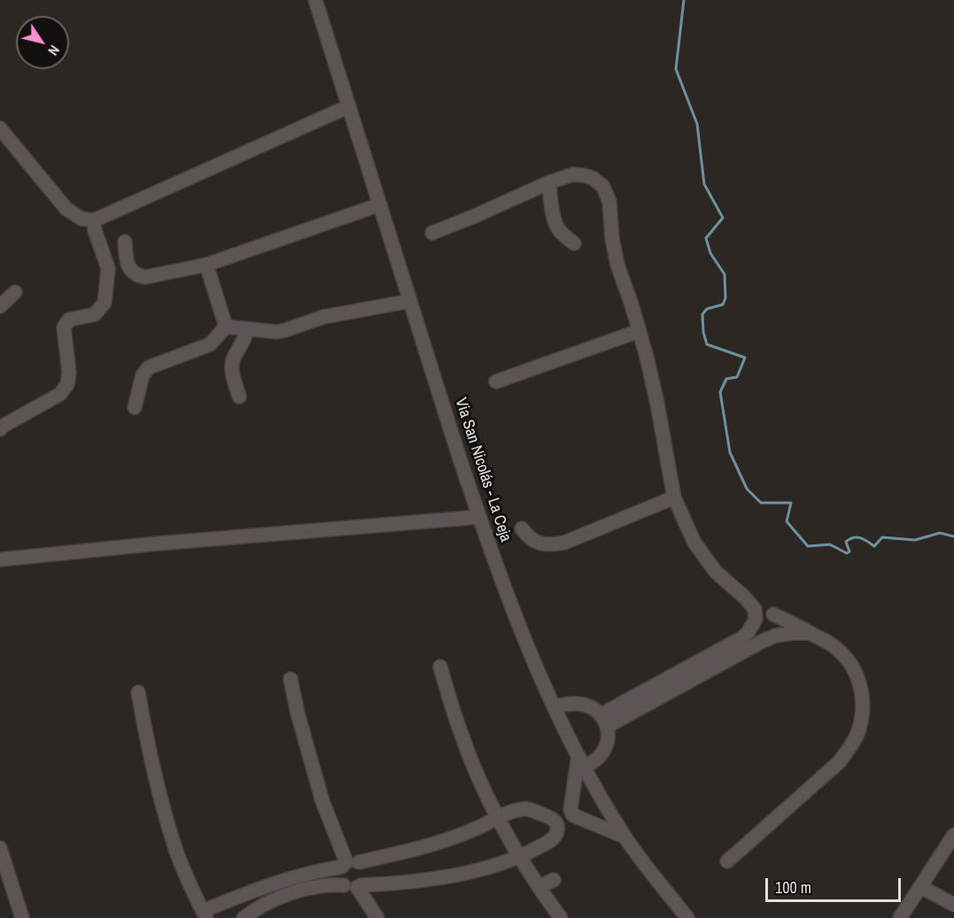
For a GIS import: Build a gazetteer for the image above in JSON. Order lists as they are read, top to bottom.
{
  "streets": {
    "street": ["Via San Nicolás - La Ceja"]
  },
  "scale_bar": "100 m",
  "north": "bottom right"
}
